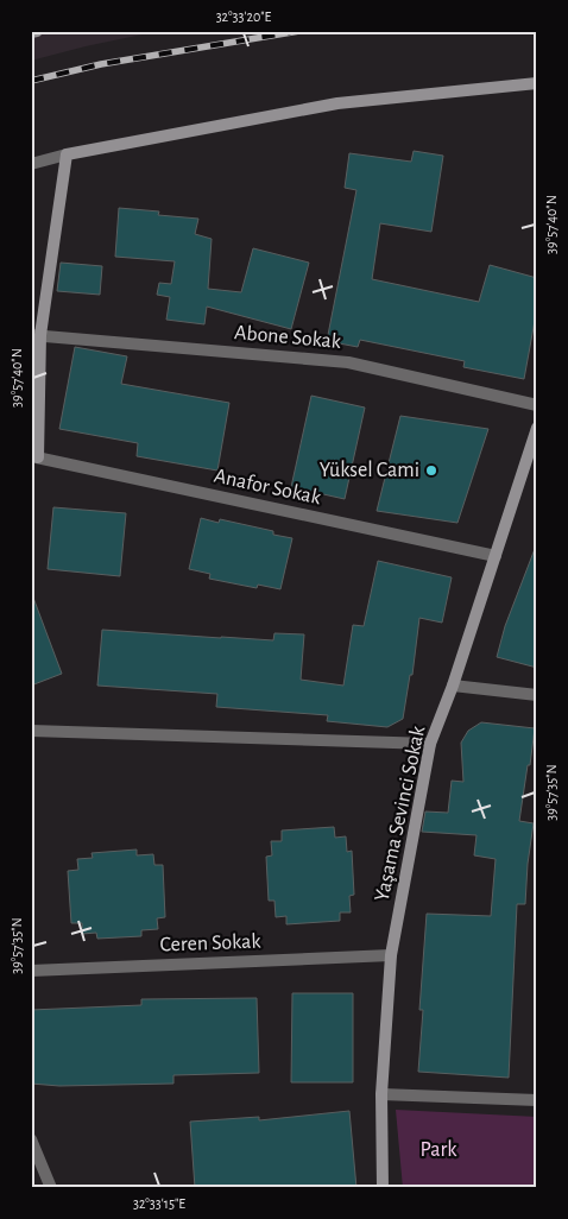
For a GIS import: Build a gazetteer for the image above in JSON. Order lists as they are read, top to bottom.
{
  "streets": {
    "street": [
      "Abone Sokak",
      "Anafor Sokak",
      "Yaşama Sevinci Sokak",
      "Ceren Sokak"
    ]
  },
  "crossings": [
    ["Anafor Sokak", "Yaşama Sevinci Sokak"],
    ["Yaşama Sevinci Sokak", "Ceren Sokak"]
  ],
  "parks": ["Park"],
  "places": ["Yüksel Cami"],
  "coordinates": [
    "32°33'20\"E",
    "39°57'40\"N",
    "39°57'35\"N",
    "32°33'15\"E"
  ]
}
